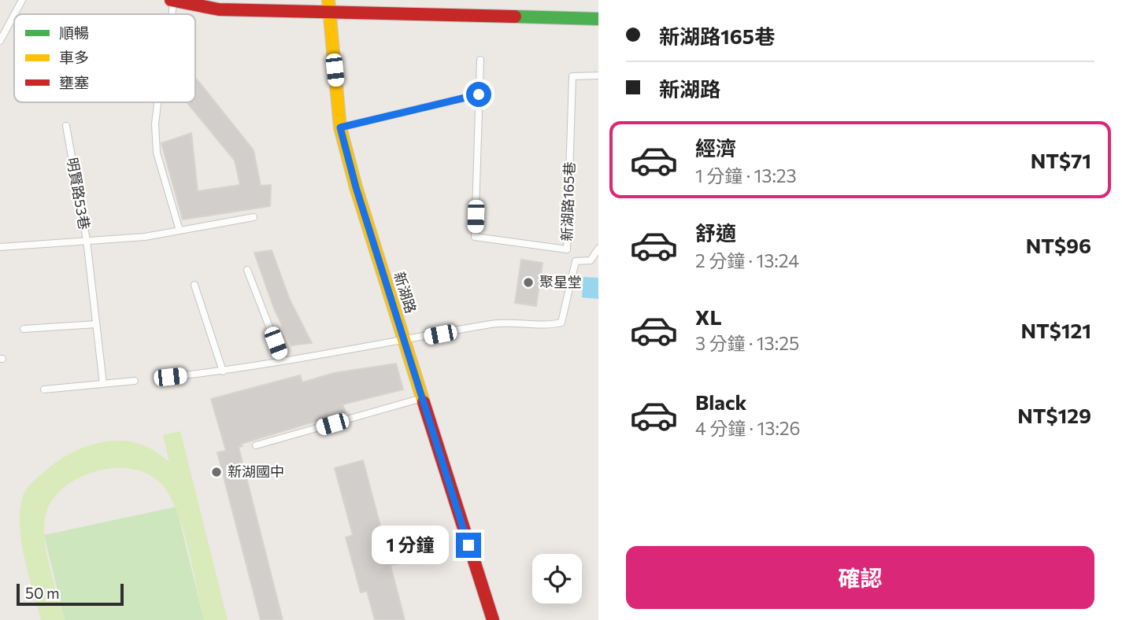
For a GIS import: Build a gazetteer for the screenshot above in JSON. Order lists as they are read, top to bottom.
{
  "streets": {
    "street": ["新湖路"],
    "lane": ["明賢路53巷", "新湖路165巷"]
  },
  "places": ["聚星堂", "新湖國中"],
  "legend": ["順暢", "車多", "壅塞"],
  "scale_bar": "50 m",
  "page": {
    "banner": ["新湖路165巷", "新湖路"],
    "list": [
      {
        "name": "經濟",
        "note": "1 分鐘 · 13:23",
        "value": "NT$71"
      },
      {
        "name": "舒適",
        "note": "2 分鐘 · 13:24",
        "value": "NT$96"
      },
      {
        "name": "XL",
        "note": "3 分鐘 · 13:25",
        "value": "NT$121"
      },
      {
        "name": "Black",
        "note": "4 分鐘 · 13:26",
        "value": "NT$129"
      }
    ],
    "bubble": "1 分鐘",
    "buttons": "確認",
    "scale": "50 m"
  }
}
